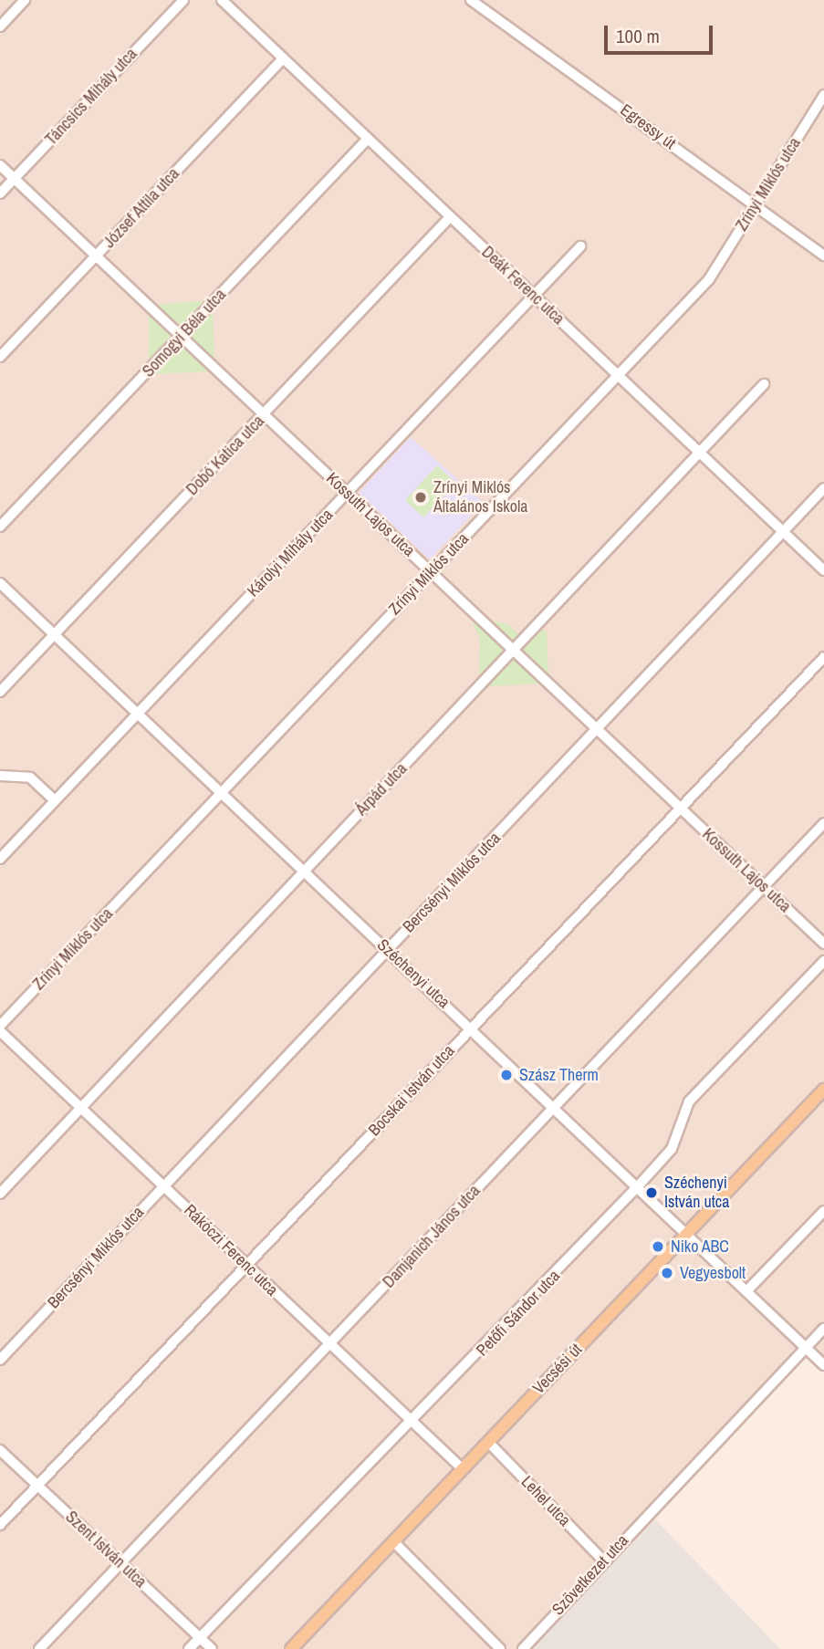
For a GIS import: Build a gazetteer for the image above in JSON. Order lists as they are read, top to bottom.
{
  "streets": {
    "main road": ["Vecsési út"],
    "street": [
      "Táncsics Mihály utca",
      "Egressy út",
      "Zrínyi Miklós utca",
      "József Attila utca",
      "Deák Ferenc utca",
      "Somogyi Béla utca",
      "Dobó Katica utca",
      "Kossuth Lajos utca",
      "Károlyi Mihály utca",
      "Árpád utca",
      "Bercsényi Miklós utca",
      "Széchenyi utca",
      "Bocskai István utca",
      "Damjanich János utca",
      "Rákóczi Ferenc utca",
      "Petőfi Sándor utca",
      "Lehel utca",
      "Szent István utca",
      "Szövetkezet utca"
    ]
  },
  "crossings": [
    ["Táncsics Mihály utca", "Kossuth Lajos utca"],
    ["Egressy út", "Zrínyi Miklós utca"],
    ["Zrínyi Miklós utca", "Deák Ferenc utca"],
    ["Zrínyi Miklós utca", "Kossuth Lajos utca"],
    ["Zrínyi Miklós utca", "Széchenyi utca"],
    ["József Attila utca", "Deák Ferenc utca"],
    ["József Attila utca", "Kossuth Lajos utca"],
    ["Deák Ferenc utca", "Somogyi Béla utca"],
    ["Deák Ferenc utca", "Dobó Katica utca"],
    ["Deák Ferenc utca", "Károlyi Mihály utca"],
    ["Deák Ferenc utca", "Árpád utca"],
    ["Deák Ferenc utca", "Bercsényi Miklós utca"],
    ["Somogyi Béla utca", "Kossuth Lajos utca"],
    ["Dobó Katica utca", "Kossuth Lajos utca"],
    ["Dobó Katica utca", "Széchenyi utca"],
    ["Kossuth Lajos utca", "Károlyi Mihály utca"],
    ["Kossuth Lajos utca", "Árpád utca"],
    ["Kossuth Lajos utca", "Bercsényi Miklós utca"],
    ["Kossuth Lajos utca", "Bocskai István utca"],
    ["Kossuth Lajos utca", "Damjanich János utca"],
    ["Károlyi Mihály utca", "Széchenyi utca"],
    ["Árpád utca", "Széchenyi utca"],
    ["Árpád utca", "Rákóczi Ferenc utca"],
    ["Bercsényi Miklós utca", "Széchenyi utca"],
    ["Bercsényi Miklós utca", "Rákóczi Ferenc utca"],
    ["Széchenyi utca", "Bocskai István utca"],
    ["Széchenyi utca", "Damjanich János utca"],
    ["Széchenyi utca", "Petőfi Sándor utca"],
    ["Széchenyi utca", "Vecsési út"],
    ["Széchenyi utca", "Szövetkezet utca"],
    ["Bocskai István utca", "Rákóczi Ferenc utca"],
    ["Bocskai István utca", "Szent István utca"],
    ["Damjanich János utca", "Rákóczi Ferenc utca"],
    ["Damjanich János utca", "Szent István utca"],
    ["Rákóczi Ferenc utca", "Petőfi Sándor utca"],
    ["Rákóczi Ferenc utca", "Vecsési út"],
    ["Petőfi Sándor utca", "Szent István utca"],
    ["Vecsési út", "Lehel utca"],
    ["Lehel utca", "Szövetkezet utca"]
  ],
  "places": [
    "Zrínyi Miklós Általános Iskola",
    "Szász Therm",
    "Széchenyi István utca",
    "Niko ABC",
    "Vegyesbolt"
  ],
  "scale_bar": "100 m"
}
